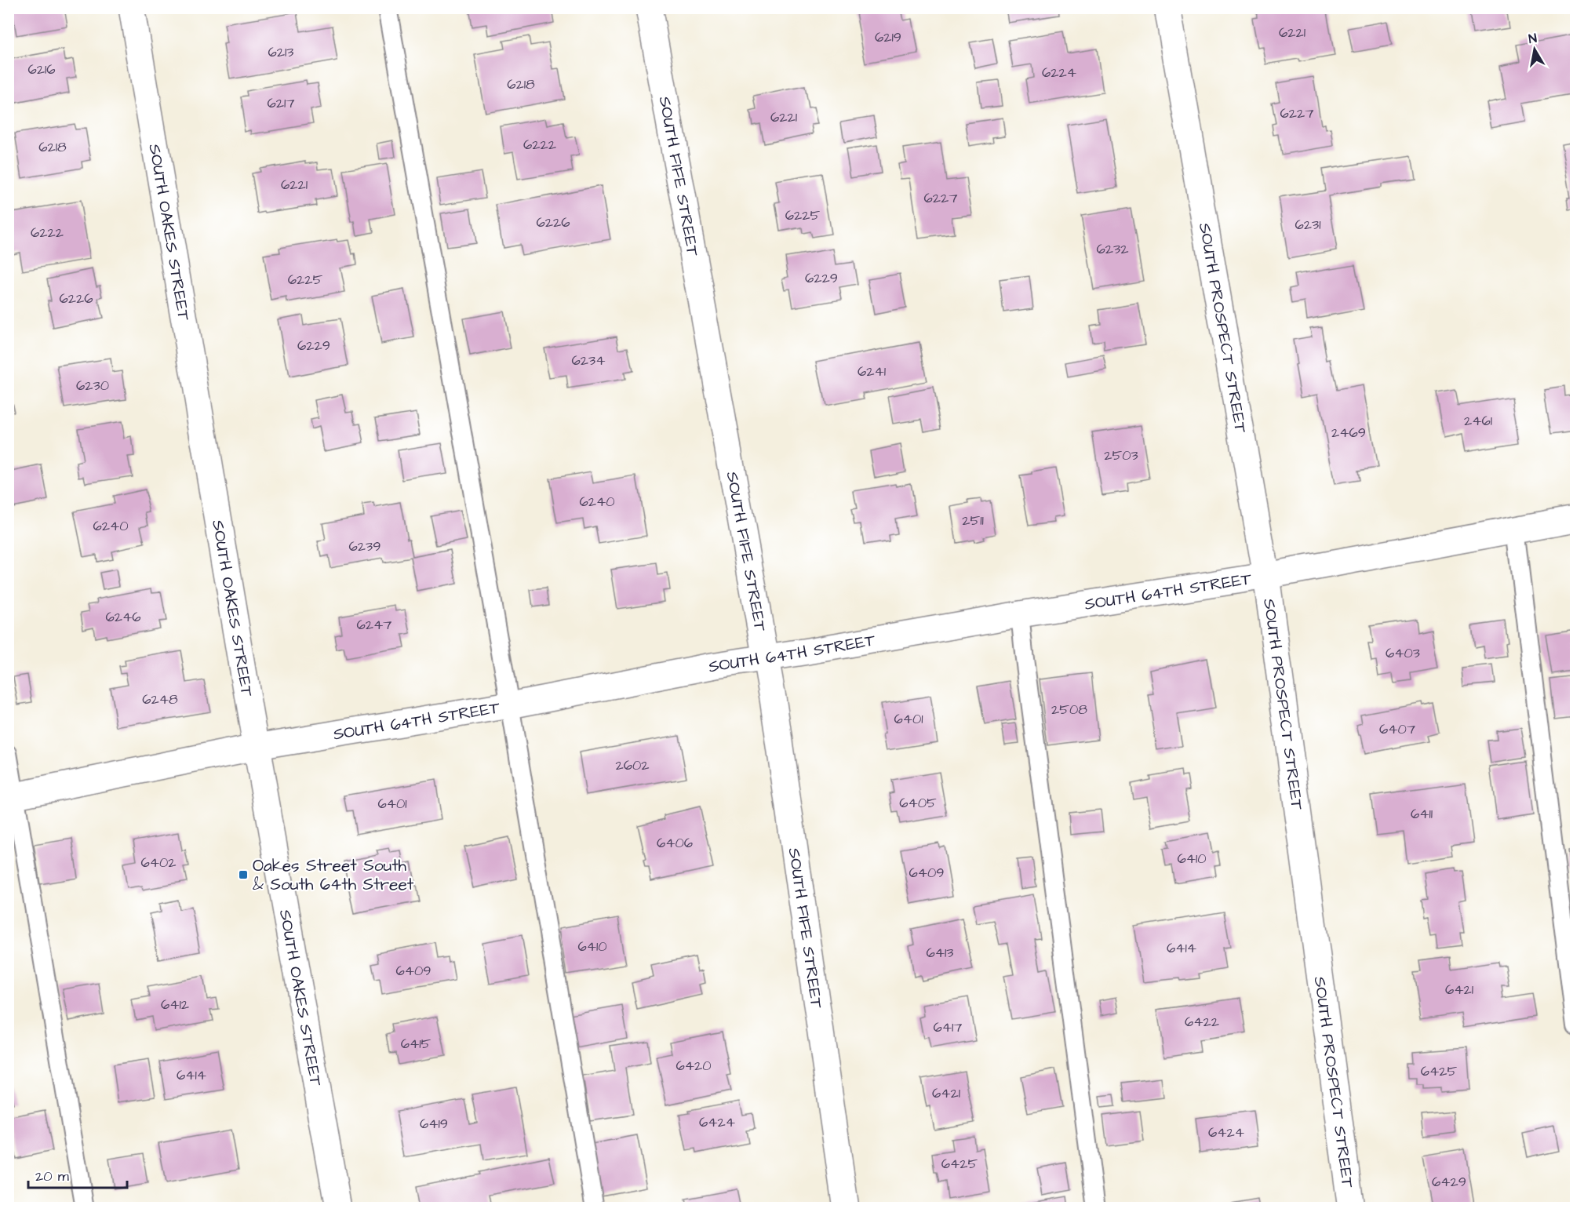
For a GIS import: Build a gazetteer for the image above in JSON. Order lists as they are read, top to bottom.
{
  "streets": {
    "street": [
      "SOUTH FIFE STREET",
      "SOUTH OAKES STREET",
      "SOUTH PROSPECT STREET",
      "SOUTH 64TH STREET"
    ]
  },
  "crossings": [
    ["SOUTH FIFE STREET", "SOUTH 64TH STREET"],
    ["SOUTH OAKES STREET", "SOUTH 64TH STREET"],
    ["SOUTH PROSPECT STREET", "SOUTH 64TH STREET"]
  ],
  "places": {
    "transit": ["Oakes Street South & South 64th Street"]
  },
  "house_numbers": [
    "6221",
    "6219",
    "6213",
    "6216",
    "6224",
    "6218",
    "6217",
    "6227",
    "6221",
    "6222",
    "6218",
    "6221",
    "6227",
    "6225",
    "6226",
    "6231",
    "6222",
    "6232",
    "6229",
    "6225",
    "6226",
    "6229",
    "6234",
    "6241",
    "6230",
    "2461",
    "2469",
    "2503",
    "6240",
    "2511",
    "6240",
    "6239",
    "6246",
    "6247",
    "6403",
    "6248",
    "2508",
    "6401",
    "6407",
    "2602",
    "6405",
    "6401",
    "6411",
    "6406",
    "6410",
    "6402",
    "6409",
    "6410",
    "6414",
    "6413",
    "6409",
    "6421",
    "6412",
    "6422",
    "6417",
    "6415",
    "6420",
    "6425",
    "6414",
    "6421",
    "6424",
    "6419",
    "6424",
    "6425",
    "6429"
  ],
  "scale_bar": "20 m",
  "north": "top"
}
